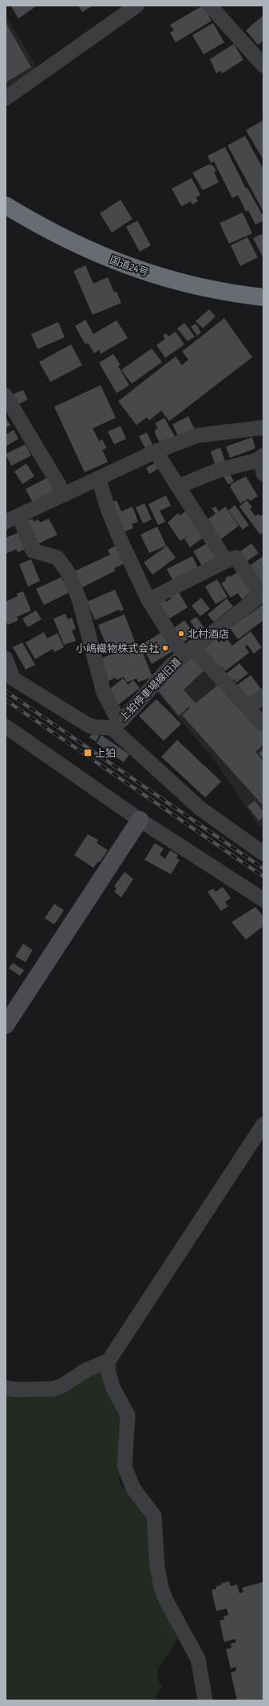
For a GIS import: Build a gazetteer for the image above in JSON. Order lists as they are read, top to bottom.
{
  "streets": {
    "highway": ["国道24号"],
    "street": ["上狛停車場線旧道"]
  },
  "places": {
    "other": ["北村酒店", "小嶋織物株式会社"],
    "transit": ["上狛"]
  }
}
